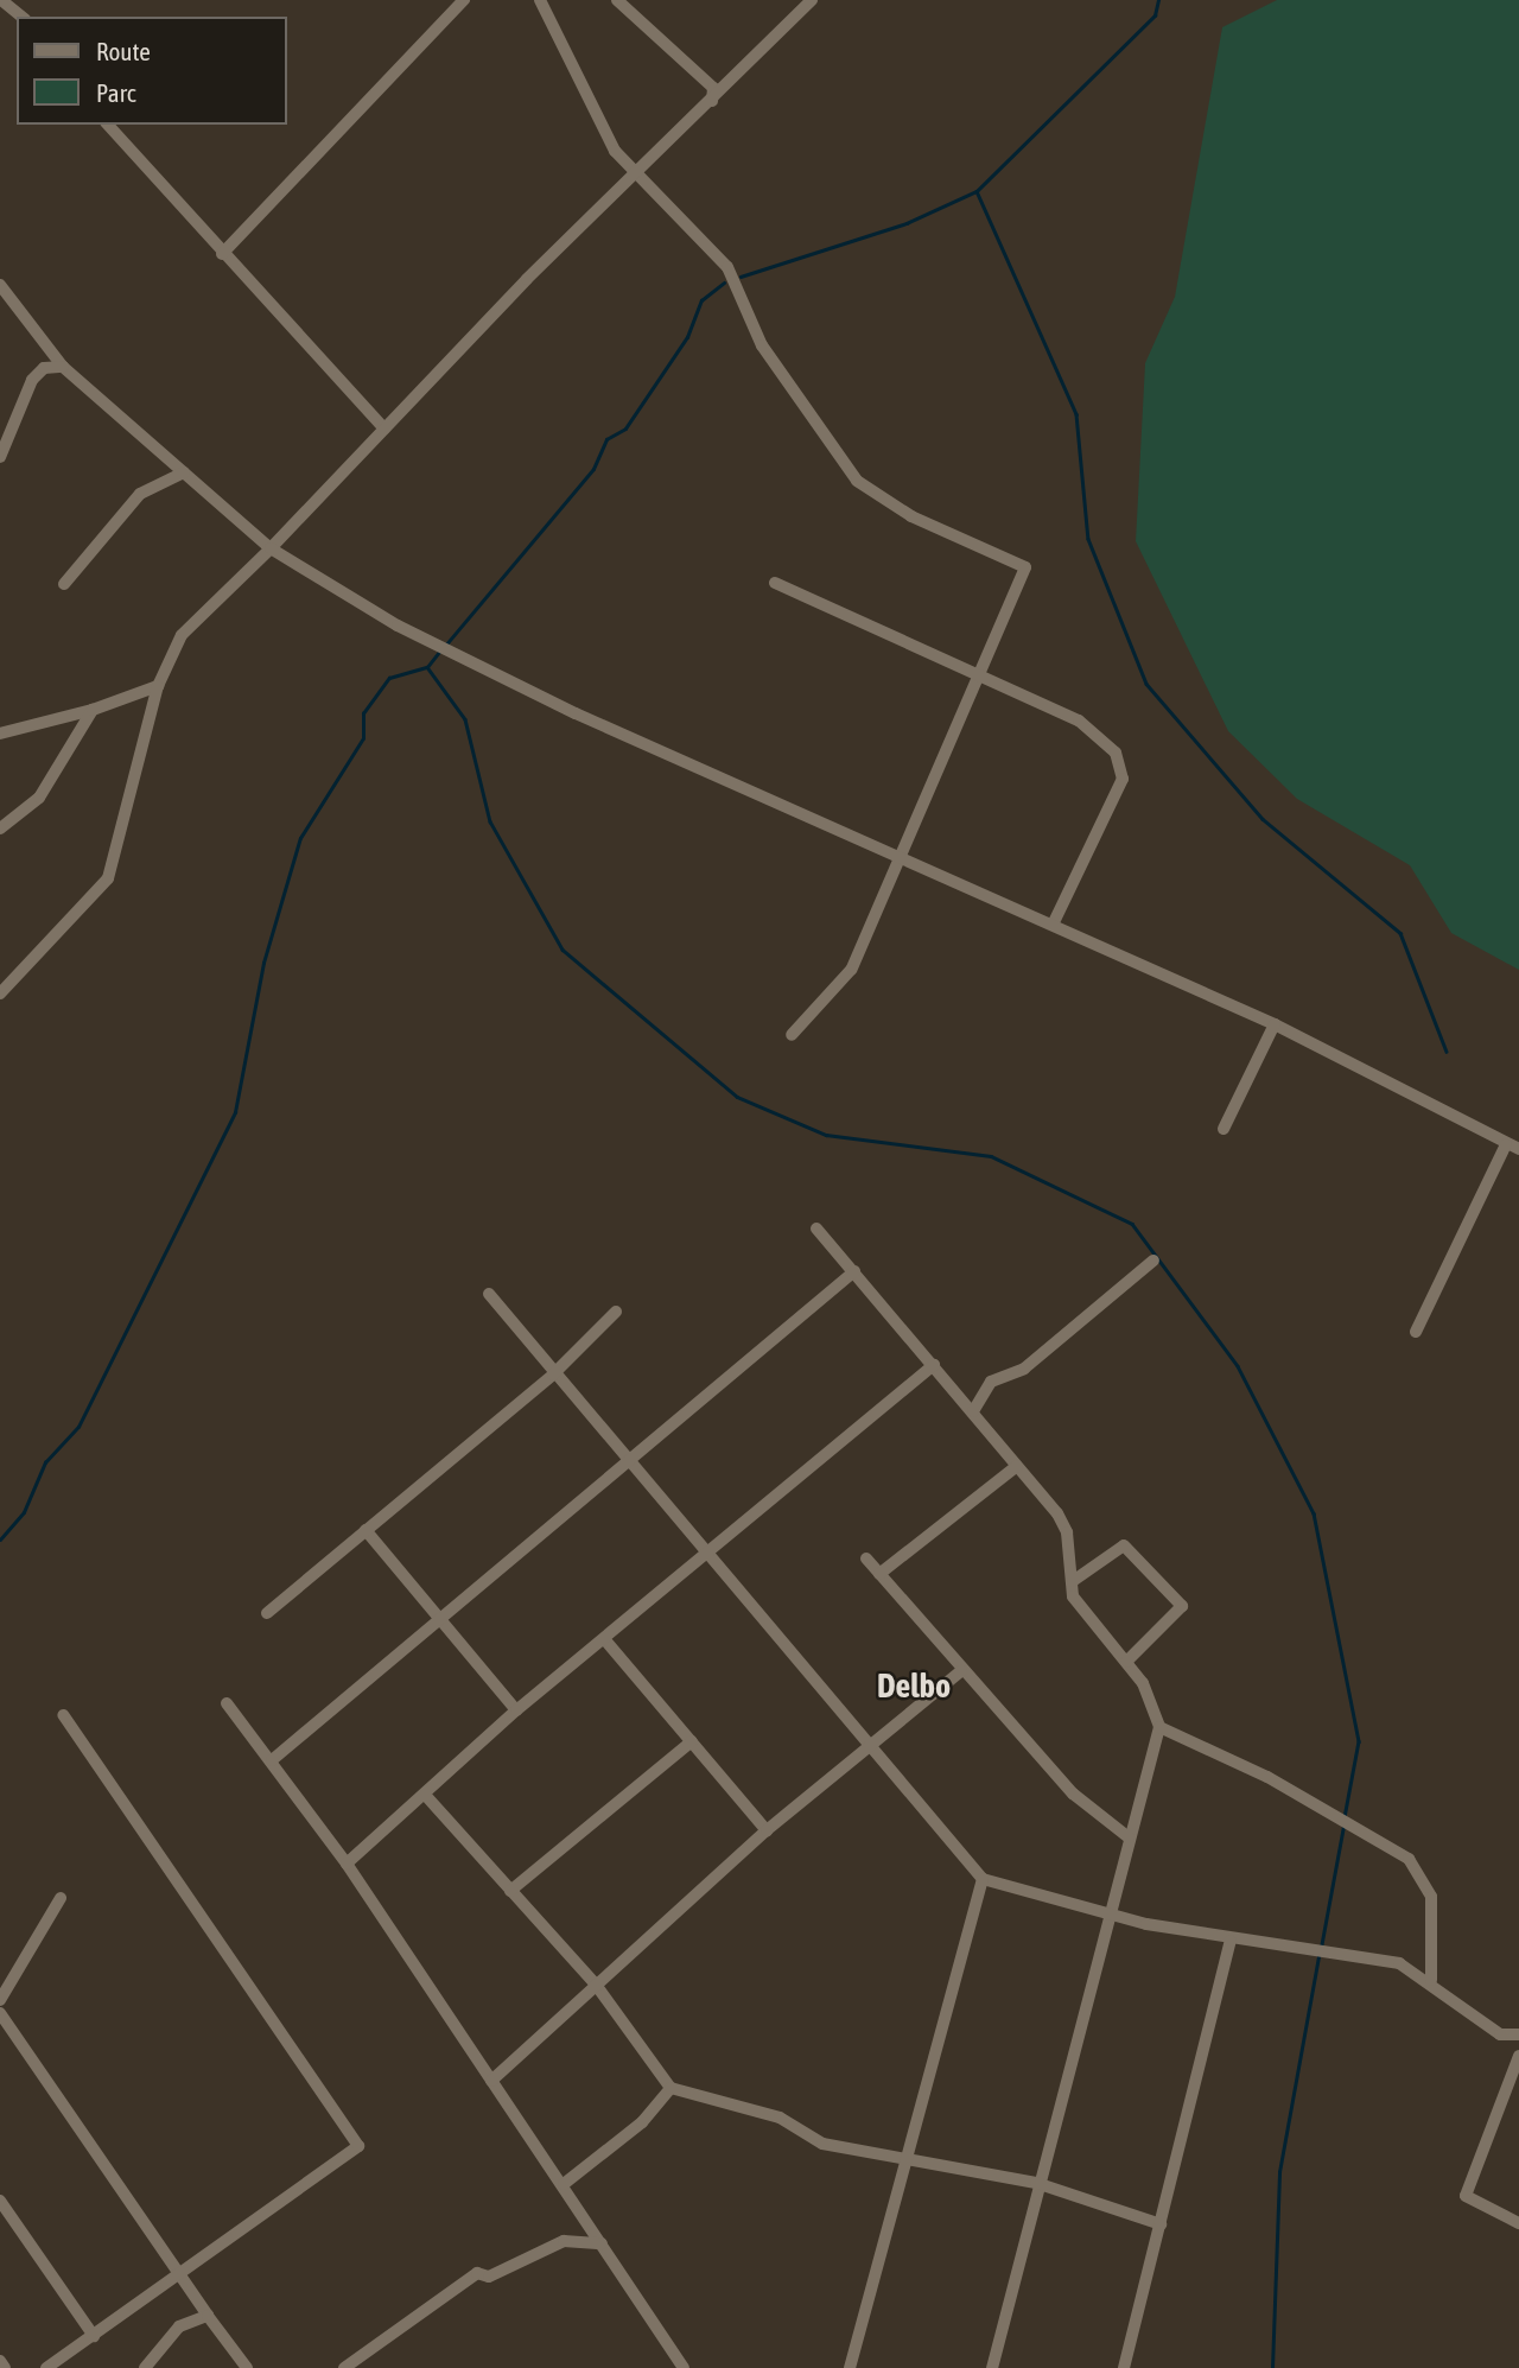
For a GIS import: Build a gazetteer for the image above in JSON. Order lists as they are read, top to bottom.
{
  "districts": ["Delbo"],
  "legend": ["Route", "Parc"]
}
